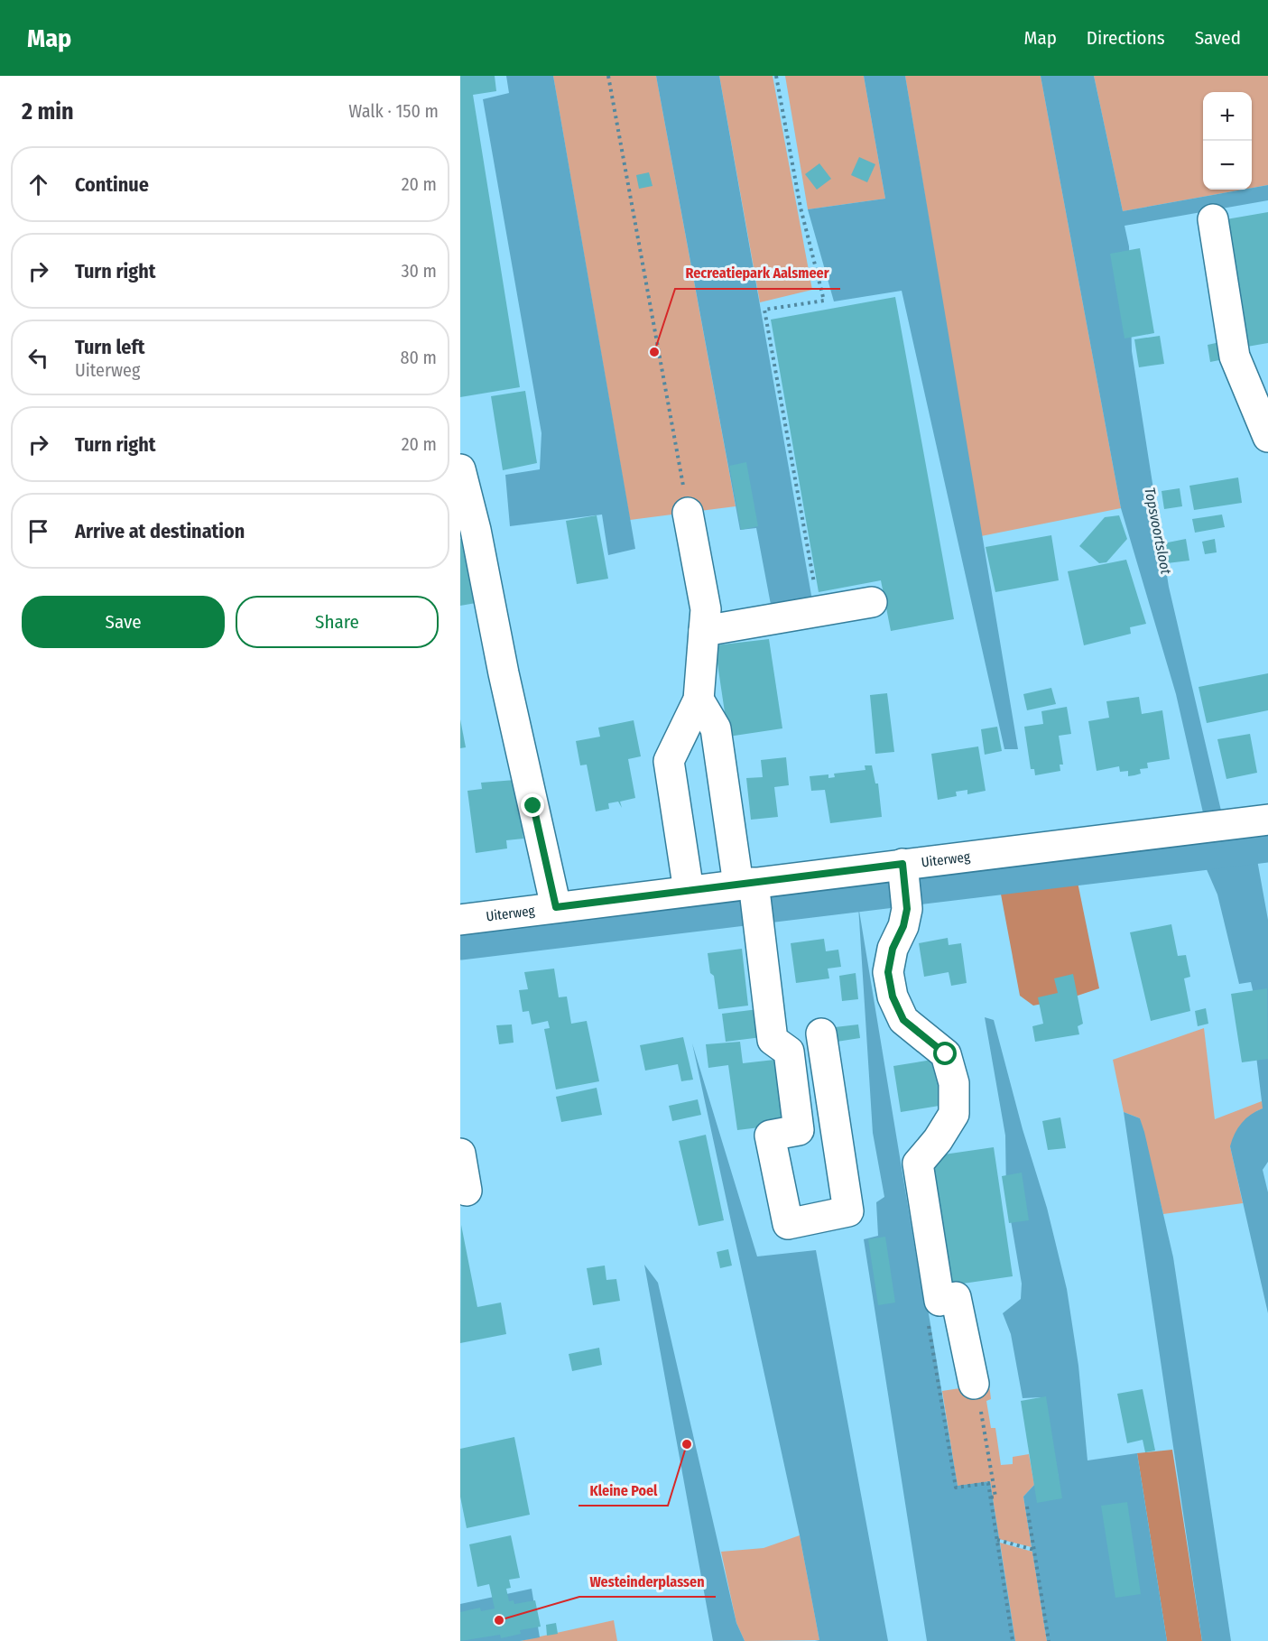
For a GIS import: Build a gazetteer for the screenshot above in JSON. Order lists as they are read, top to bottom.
{
  "streets": {
    "street": ["Uiterweg"]
  },
  "water": ["Topsvoortsloot"],
  "places": ["Recreatiepark Aalsmeer", "Kleine Poel", "Westeinderplassen"],
  "page": {
    "header": "Map",
    "nav": ["Map", "Directions", "Saved"],
    "heading": ["2 min", "Walk · 150 m"],
    "map_buttons": ["+", "−"],
    "list": [
      ["Continue", "20 m"],
      ["Turn right", "30 m"],
      ["Turn left", "Uiterweg", "80 m"],
      ["Turn right", "20 m"],
      "Arrive at destination"
    ],
    "buttons": ["Save", "Share"]
  }
}
